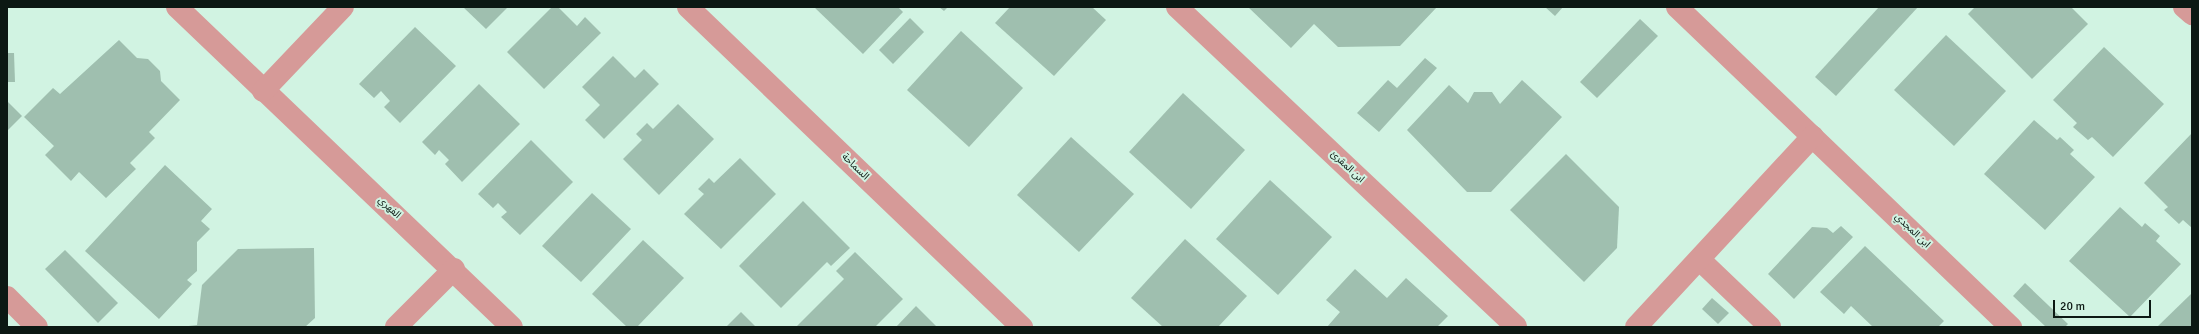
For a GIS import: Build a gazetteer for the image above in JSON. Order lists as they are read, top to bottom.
{
  "streets": {
    "street": [
      "السماحة",
      "ابن المقرئ",
      "الفهري",
      "ابن المجدي"
    ]
  },
  "scale_bar": "20 m"
}
